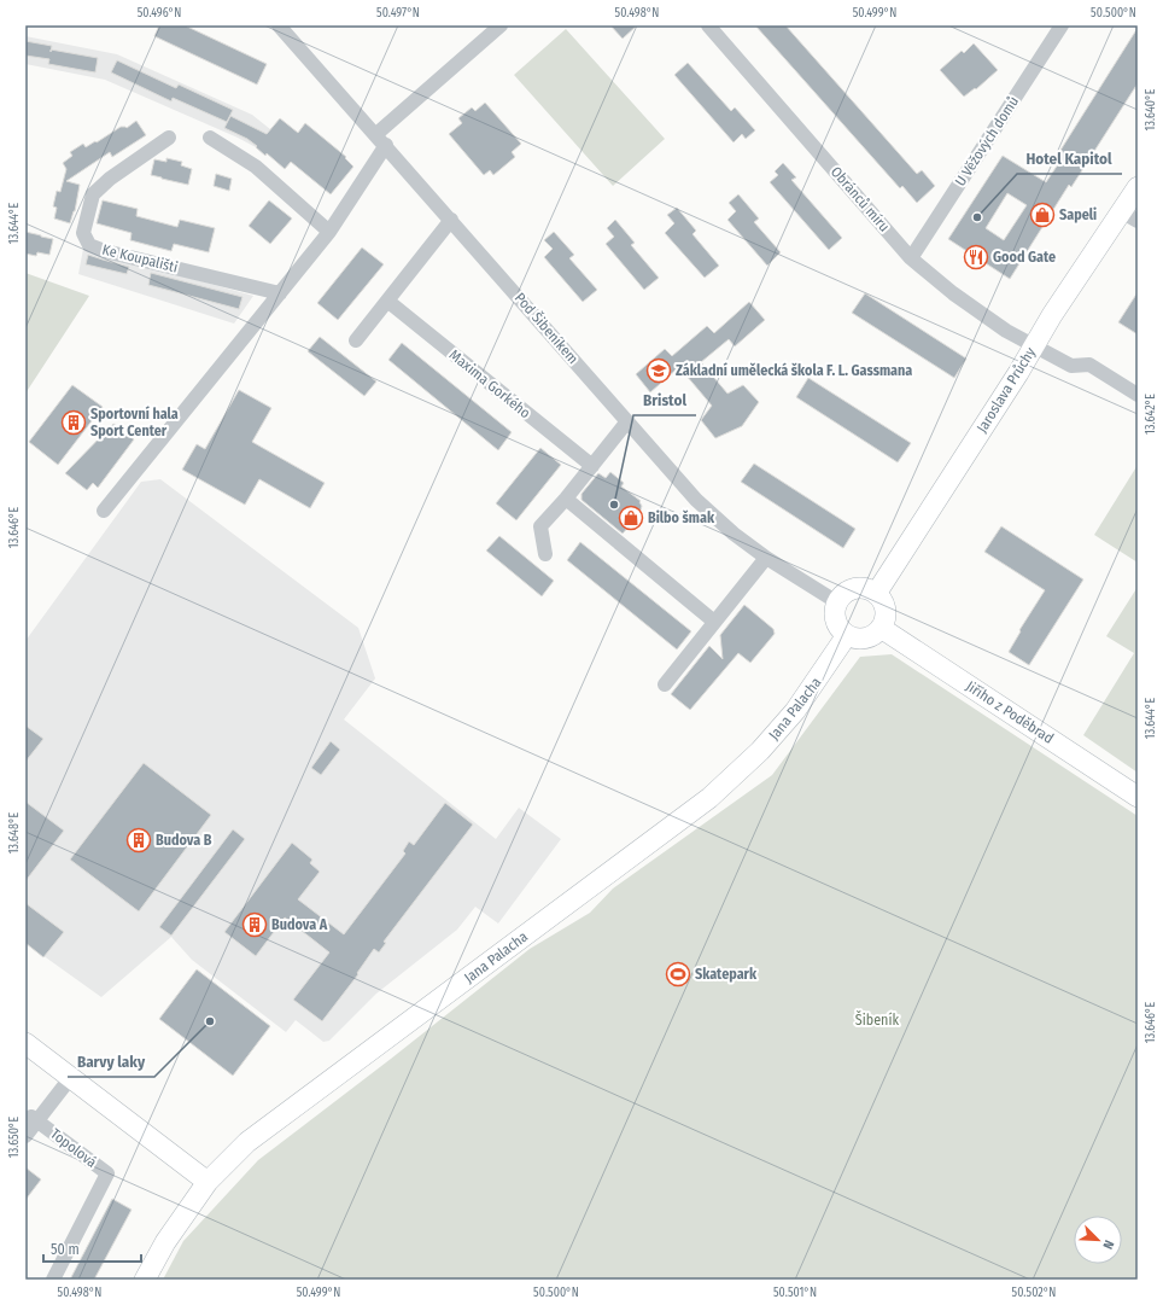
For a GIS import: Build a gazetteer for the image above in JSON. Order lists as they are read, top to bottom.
{
  "streets": {
    "street": [
      "U Věžových domů",
      "Obránců míru",
      "Ke Koupališti",
      "Pod Šibeníkem",
      "Maxima Gorkého",
      "Jaroslava Průchy",
      "Jana Palacha",
      "Jiřího z Poděbrad",
      "Topolová"
    ]
  },
  "crossings": [
    ["U Věžových domů", "Obránců míru"],
    ["Obránců míru", "Jaroslava Průchy"],
    ["Pod Šibeníkem", "Jaroslava Průchy"],
    ["Pod Šibeníkem", "Jana Palacha"],
    ["Pod Šibeníkem", "Jiřího z Poděbrad"],
    ["Jaroslava Průchy", "Jana Palacha"],
    ["Jaroslava Průchy", "Jiřího z Poděbrad"],
    ["Jana Palacha", "Jiřího z Poděbrad"]
  ],
  "parks": ["Šibeník"],
  "places": {
    "shop": ["Sapeli", "Bilbo šmak"],
    "other": ["Hotel Kapitol", "Bristol", "Barvy laky"],
    "restaurant": ["Good Gate"],
    "school or university": ["Základní umělecká škola F. L. Gassmana"],
    "building": ["Sportovní hala Sport Center", "Budova B", "Budova A"],
    "sports": ["Skatepark"]
  },
  "scale_bar": "50 m",
  "north": "bottom right",
  "coordinates": [
    "50.496°N",
    "50.497°N",
    "50.498°N",
    "50.499°N",
    "50.500°N",
    "13.640°E",
    "13.644°E",
    "13.642°E",
    "13.646°E",
    "13.648°E",
    "13.650°E",
    "50.501°N",
    "50.502°N"
  ]
}
